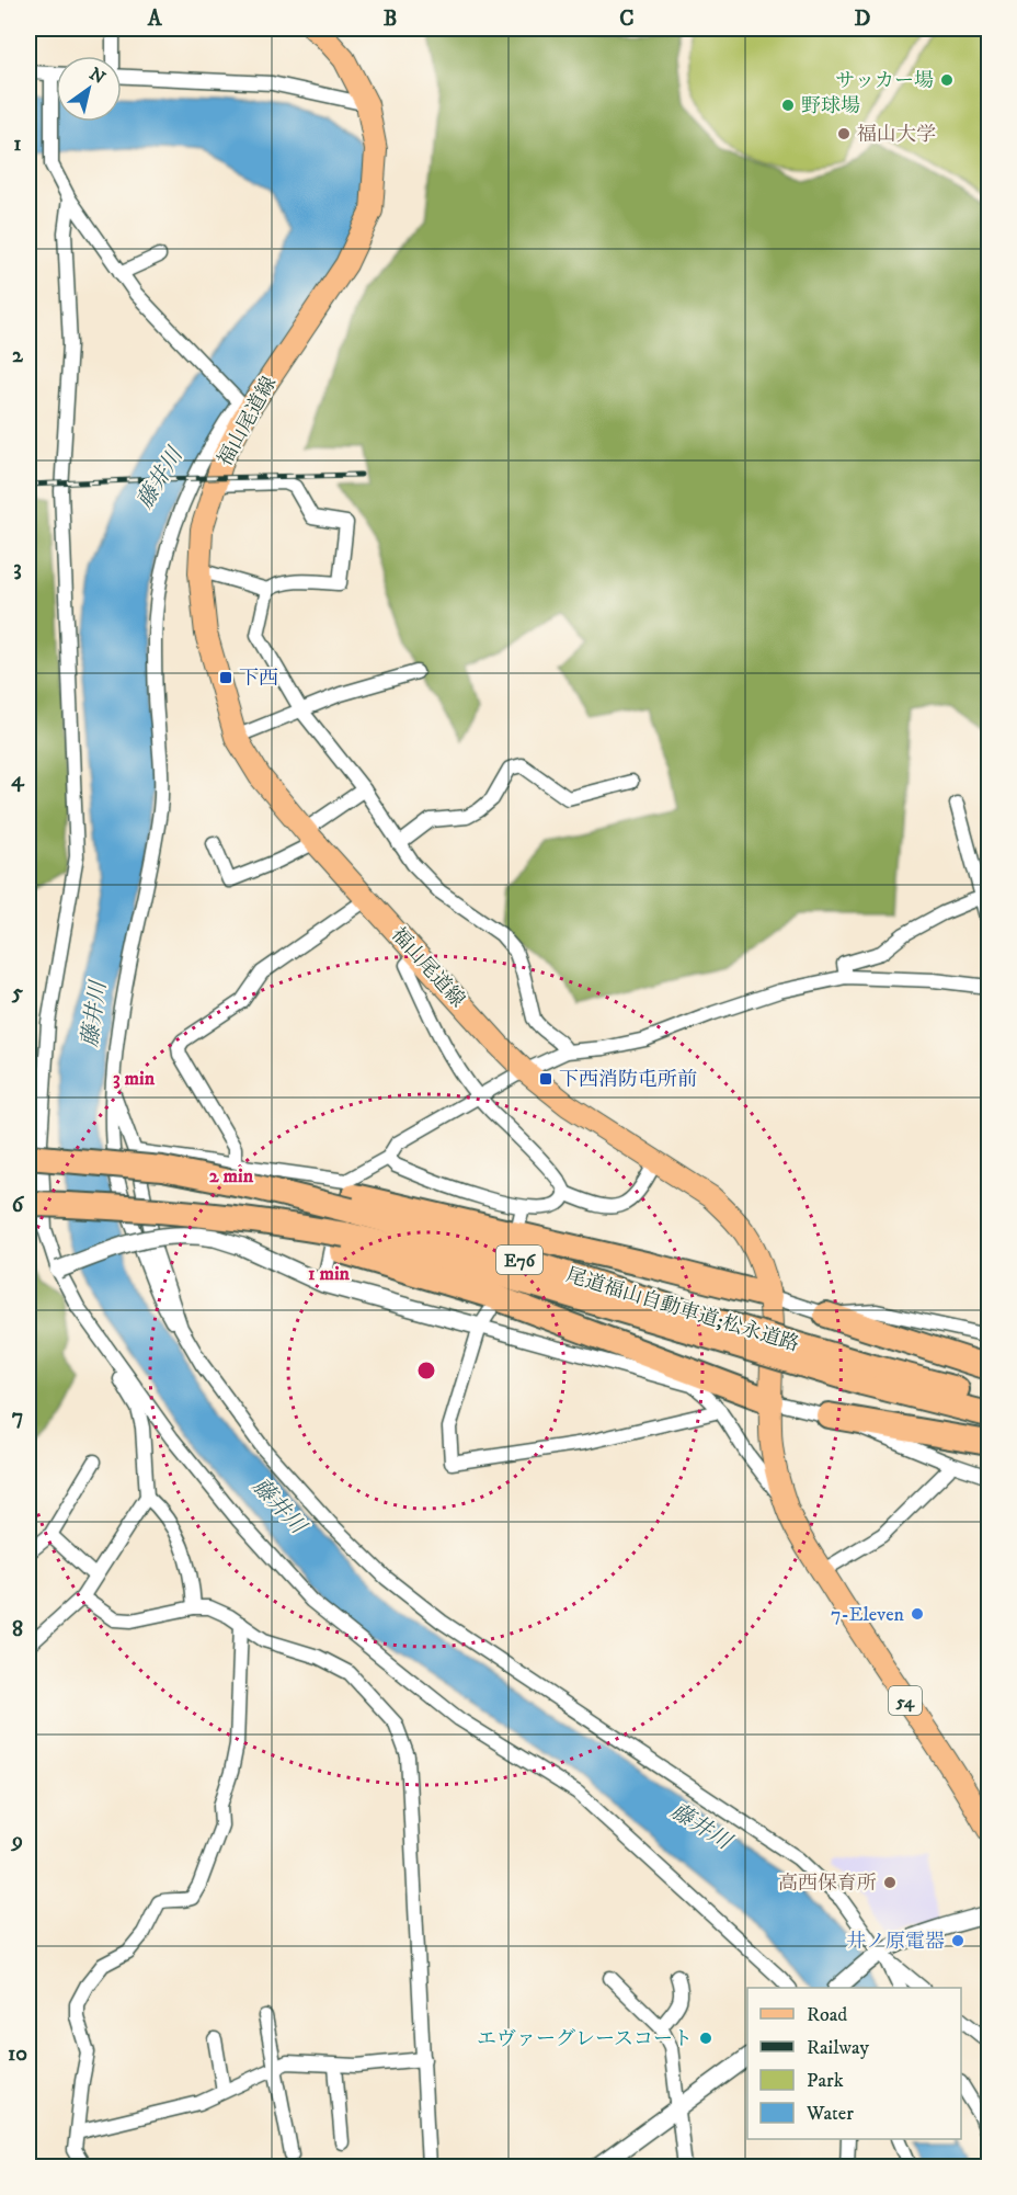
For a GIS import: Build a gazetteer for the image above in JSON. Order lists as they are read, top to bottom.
{
  "streets": {
    "highway": ["E76", "尾道福山自動車道;松永道路"],
    "main road": ["福山尾道線", "54"]
  },
  "water": ["藤井川"],
  "places": {
    "other": [
      "サッカー場",
      "野球場",
      "福山大学",
      "7-Eleven",
      "高西保育所",
      "井ノ原電器",
      "エヴァーグレースコート"
    ],
    "transit": ["下西", "下西消防屯所前"]
  },
  "legend": [
    "Road",
    "Railway",
    "Park",
    "Water"
  ],
  "north": "top right",
  "grid": {
    "columns": [
      "A",
      "B",
      "C",
      "D"
    ],
    "rows": [
      "1",
      "2",
      "3",
      "4",
      "5",
      "6",
      "7",
      "8",
      "9",
      "10"
    ]
  },
  "rings": ["3 min", "2 min", "1 min"]
}
